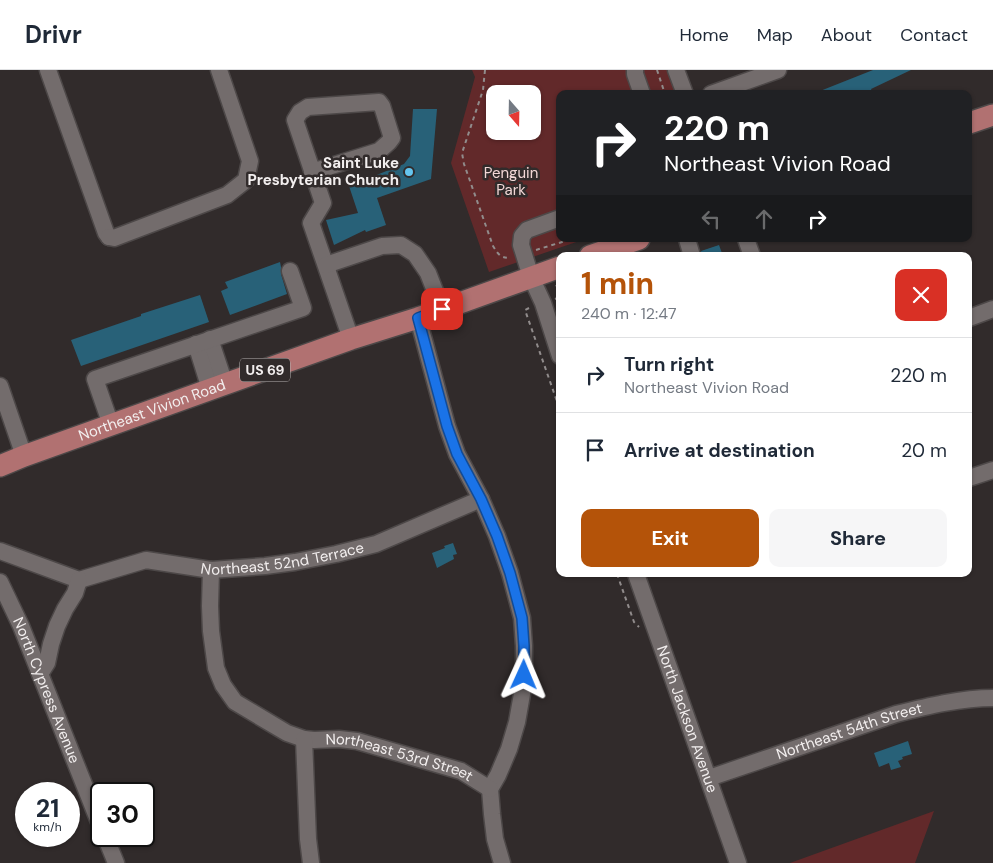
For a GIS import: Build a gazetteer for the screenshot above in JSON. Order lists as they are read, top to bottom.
{
  "streets": {
    "main road": ["US 69", "Northeast Vivion Road"],
    "street": [
      "Northeast 52nd Terrace",
      "North Cypress Avenue",
      "North Jackson Avenue",
      "Northeast 54th Street",
      "Northeast 53rd Street"
    ]
  },
  "crossings": [
    ["North Jackson Avenue", "Northeast 54th Street"]
  ],
  "parks": ["Penguin Park"],
  "places": ["Saint Luke Presbyterian Church"],
  "north": "bottom",
  "page": {
    "header": "Drivr",
    "nav": [
      "Home",
      "Map",
      "About",
      "Contact"
    ],
    "turn": ["220 m", "Northeast Vivion Road"],
    "heading": ["1 min", "240 m · 12:47"],
    "list": [
      {
        "name": "Turn right",
        "note": "Northeast Vivion Road",
        "value": "220 m"
      },
      {
        "name": "Arrive at destination",
        "value": "20 m"
      }
    ],
    "buttons": ["Exit", "Share"],
    "speed": "21 km/h",
    "limit": "30"
  }
}
